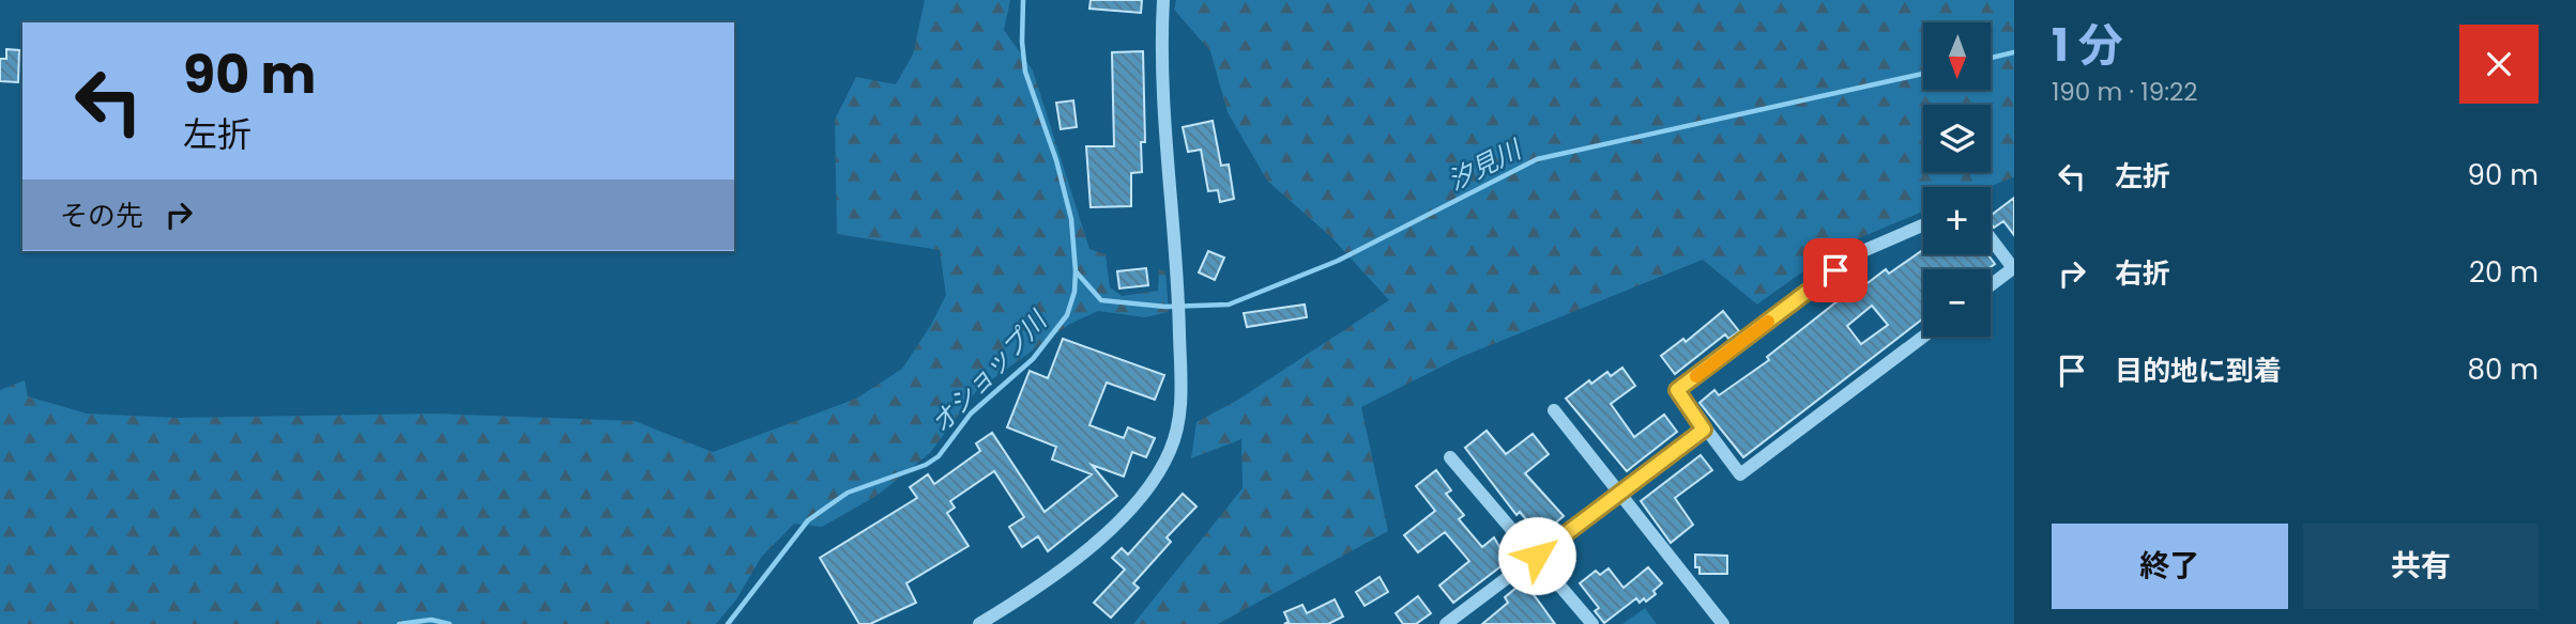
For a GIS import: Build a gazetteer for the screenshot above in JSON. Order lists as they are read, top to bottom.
{
  "water": ["汐見川", "オショップ川"],
  "north": "bottom",
  "page": {
    "heading": ["1 分", "190 m · 19:22"],
    "map_buttons": ["+", "−"],
    "turn": ["90 m", "左折"],
    "list": [
      {
        "name": "左折",
        "value": "90 m"
      },
      {
        "name": "右折",
        "value": "20 m"
      },
      {
        "name": "目的地に到着",
        "value": "80 m"
      }
    ],
    "then": "その先",
    "buttons": ["終了", "共有"]
  }
}
